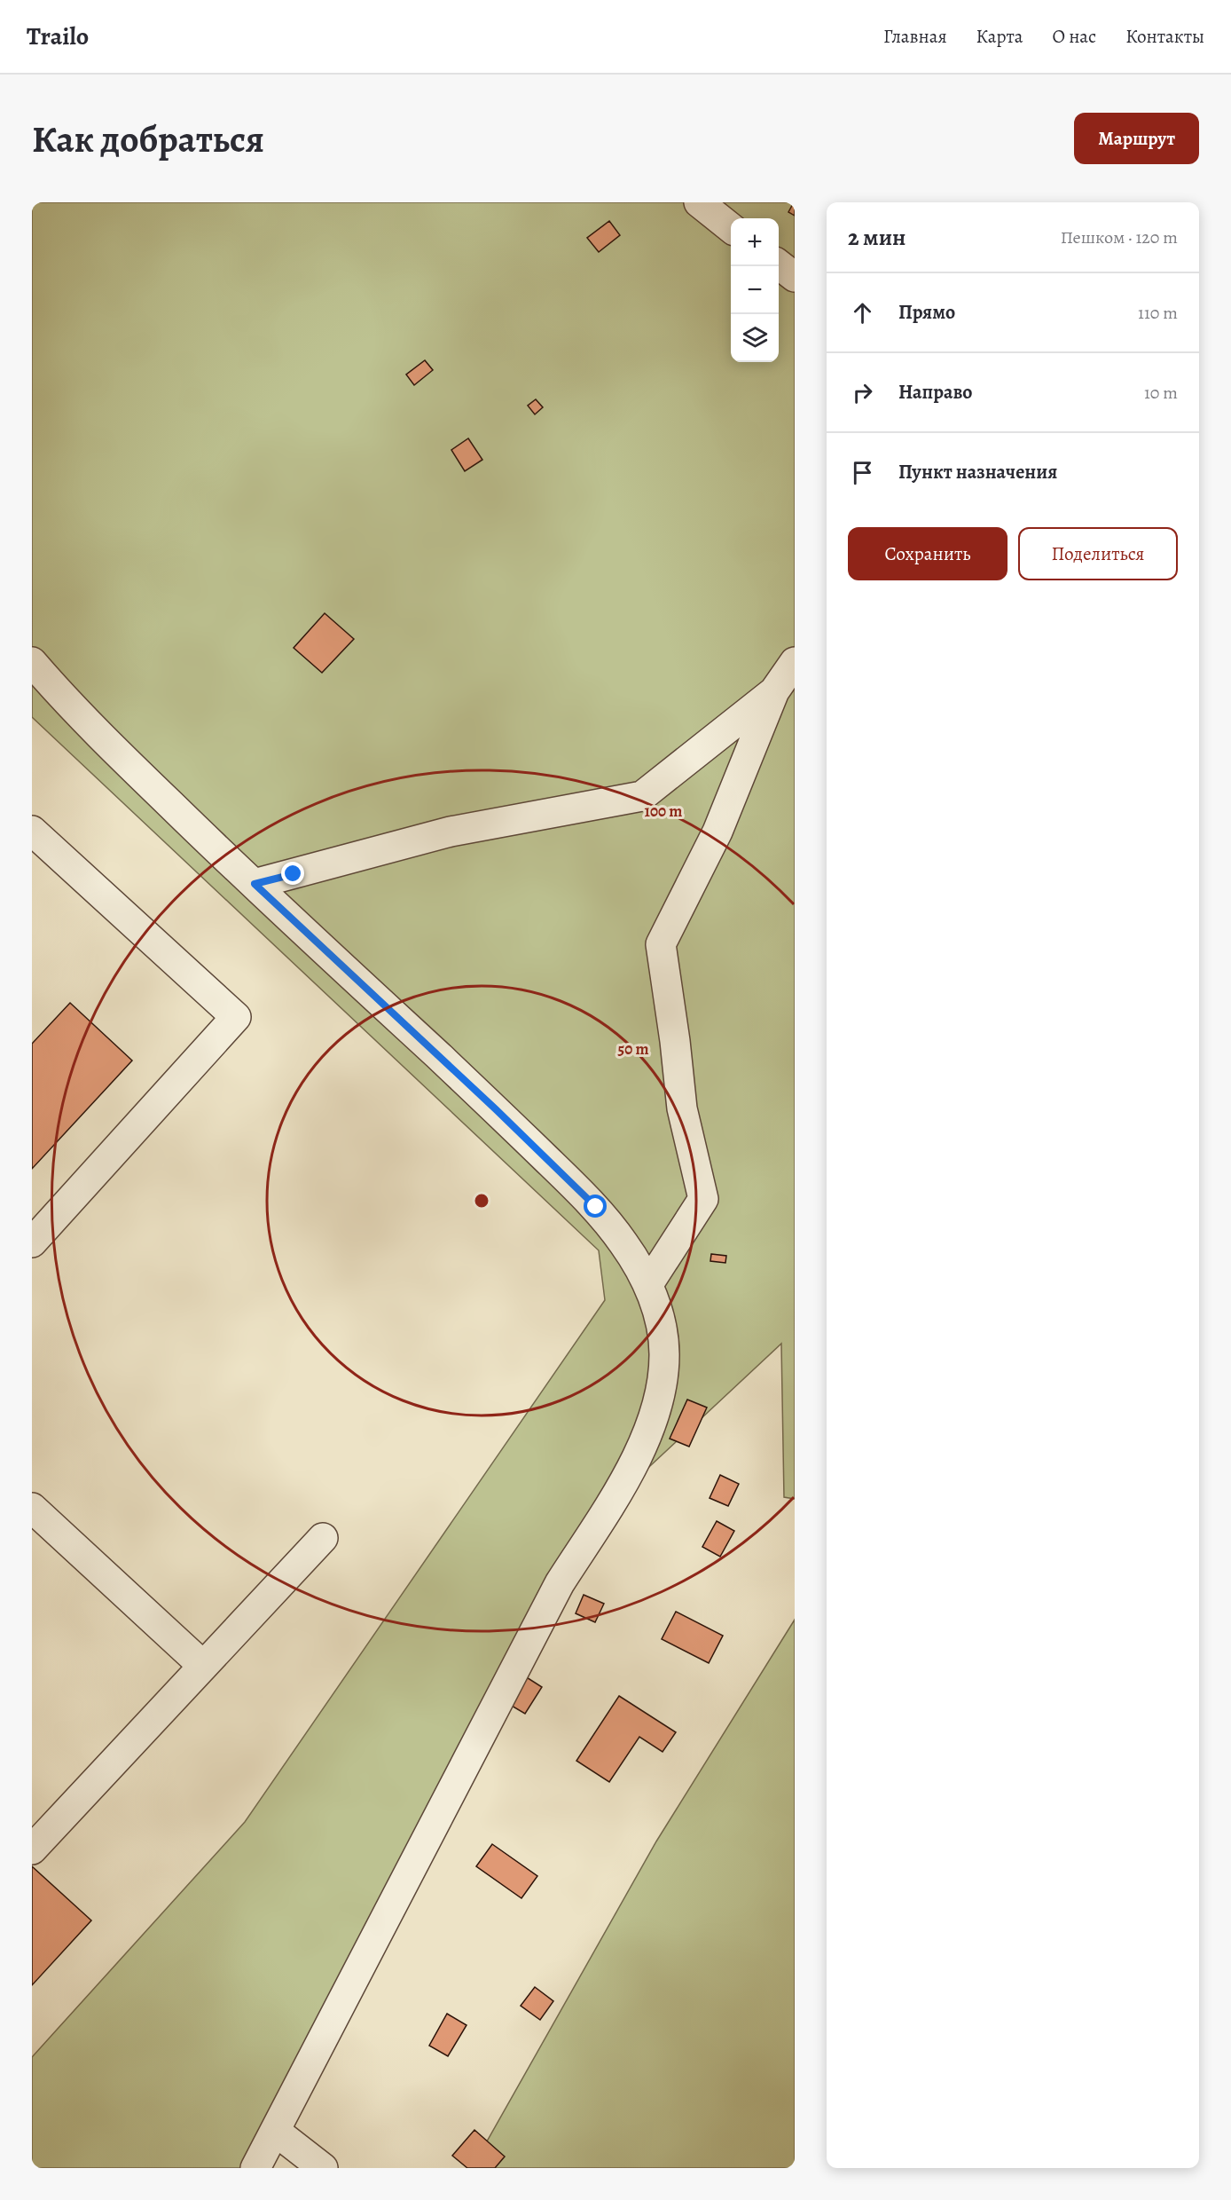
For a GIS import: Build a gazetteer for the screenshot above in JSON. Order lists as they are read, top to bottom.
{
  "page": {
    "header": "Trailo",
    "nav": [
      "Главная",
      "Карта",
      "О нас",
      "Контакты"
    ],
    "buttons": [
      "Маршрут",
      ["Сохранить", "Поделиться"]
    ],
    "title": "Как добраться",
    "heading": ["2 мин", "Пешком · 120 m"],
    "map_buttons": ["+", "−"],
    "list": [
      ["Прямо", "110 m"],
      ["Направо", "10 m"],
      "Пункт назначения"
    ]
  },
  "rings": ["100 m", "50 m"]
}
